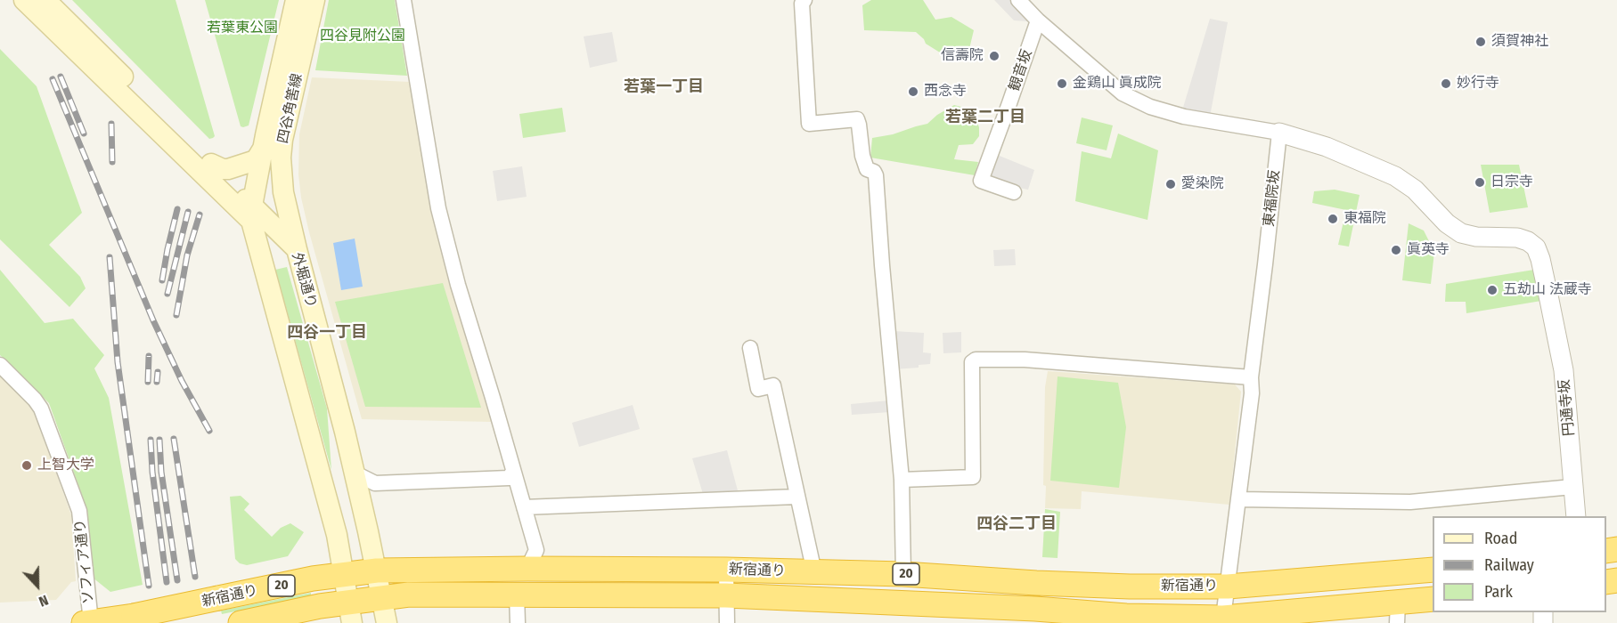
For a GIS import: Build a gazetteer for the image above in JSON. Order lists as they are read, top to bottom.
{
  "streets": {
    "highway": ["新宿通り", "20"],
    "main road": ["四谷角筈線", "外堀通り"],
    "street": [
      "観音坂",
      "東福院坂",
      "円通寺坂",
      "ソフィア通り"
    ]
  },
  "crossings": [
    ["四谷角筈線", "外堀通り"],
    ["東福院坂", "円通寺坂"],
    ["東福院坂", "新宿通り"],
    ["外堀通り", "新宿通り"],
    ["ソフィア通り", "新宿通り"]
  ],
  "districts": [
    "若葉一丁目",
    "若葉二丁目",
    "四谷一丁目",
    "四谷二丁目"
  ],
  "parks": ["若葉東公園", "四谷見附公園"],
  "places": [
    "須賀神社",
    "信壽院",
    "金鶏山 眞成院",
    "妙行寺",
    "西念寺",
    "日宗寺",
    "愛染院",
    "東福院",
    "眞英寺",
    "五劫山 法蔵寺",
    "上智大学"
  ],
  "legend": ["Road", "Railway", "Park"],
  "north": "bottom"
}
